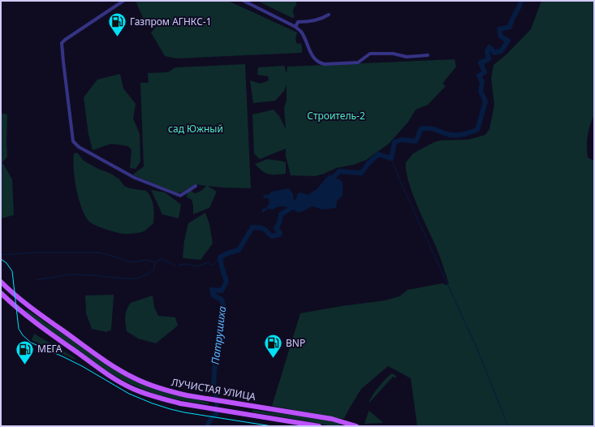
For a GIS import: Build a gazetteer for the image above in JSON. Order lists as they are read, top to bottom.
{
  "streets": {
    "main road": ["ЛУЧИСТАЯ УЛИЦА"]
  },
  "water": ["Патрушиха"],
  "parks": ["Строитель-2", "сад Южный"],
  "places": {
    "fuel station": ["Газпром АГНКС-1", "BNP", "МЕГА"]
  }
}
